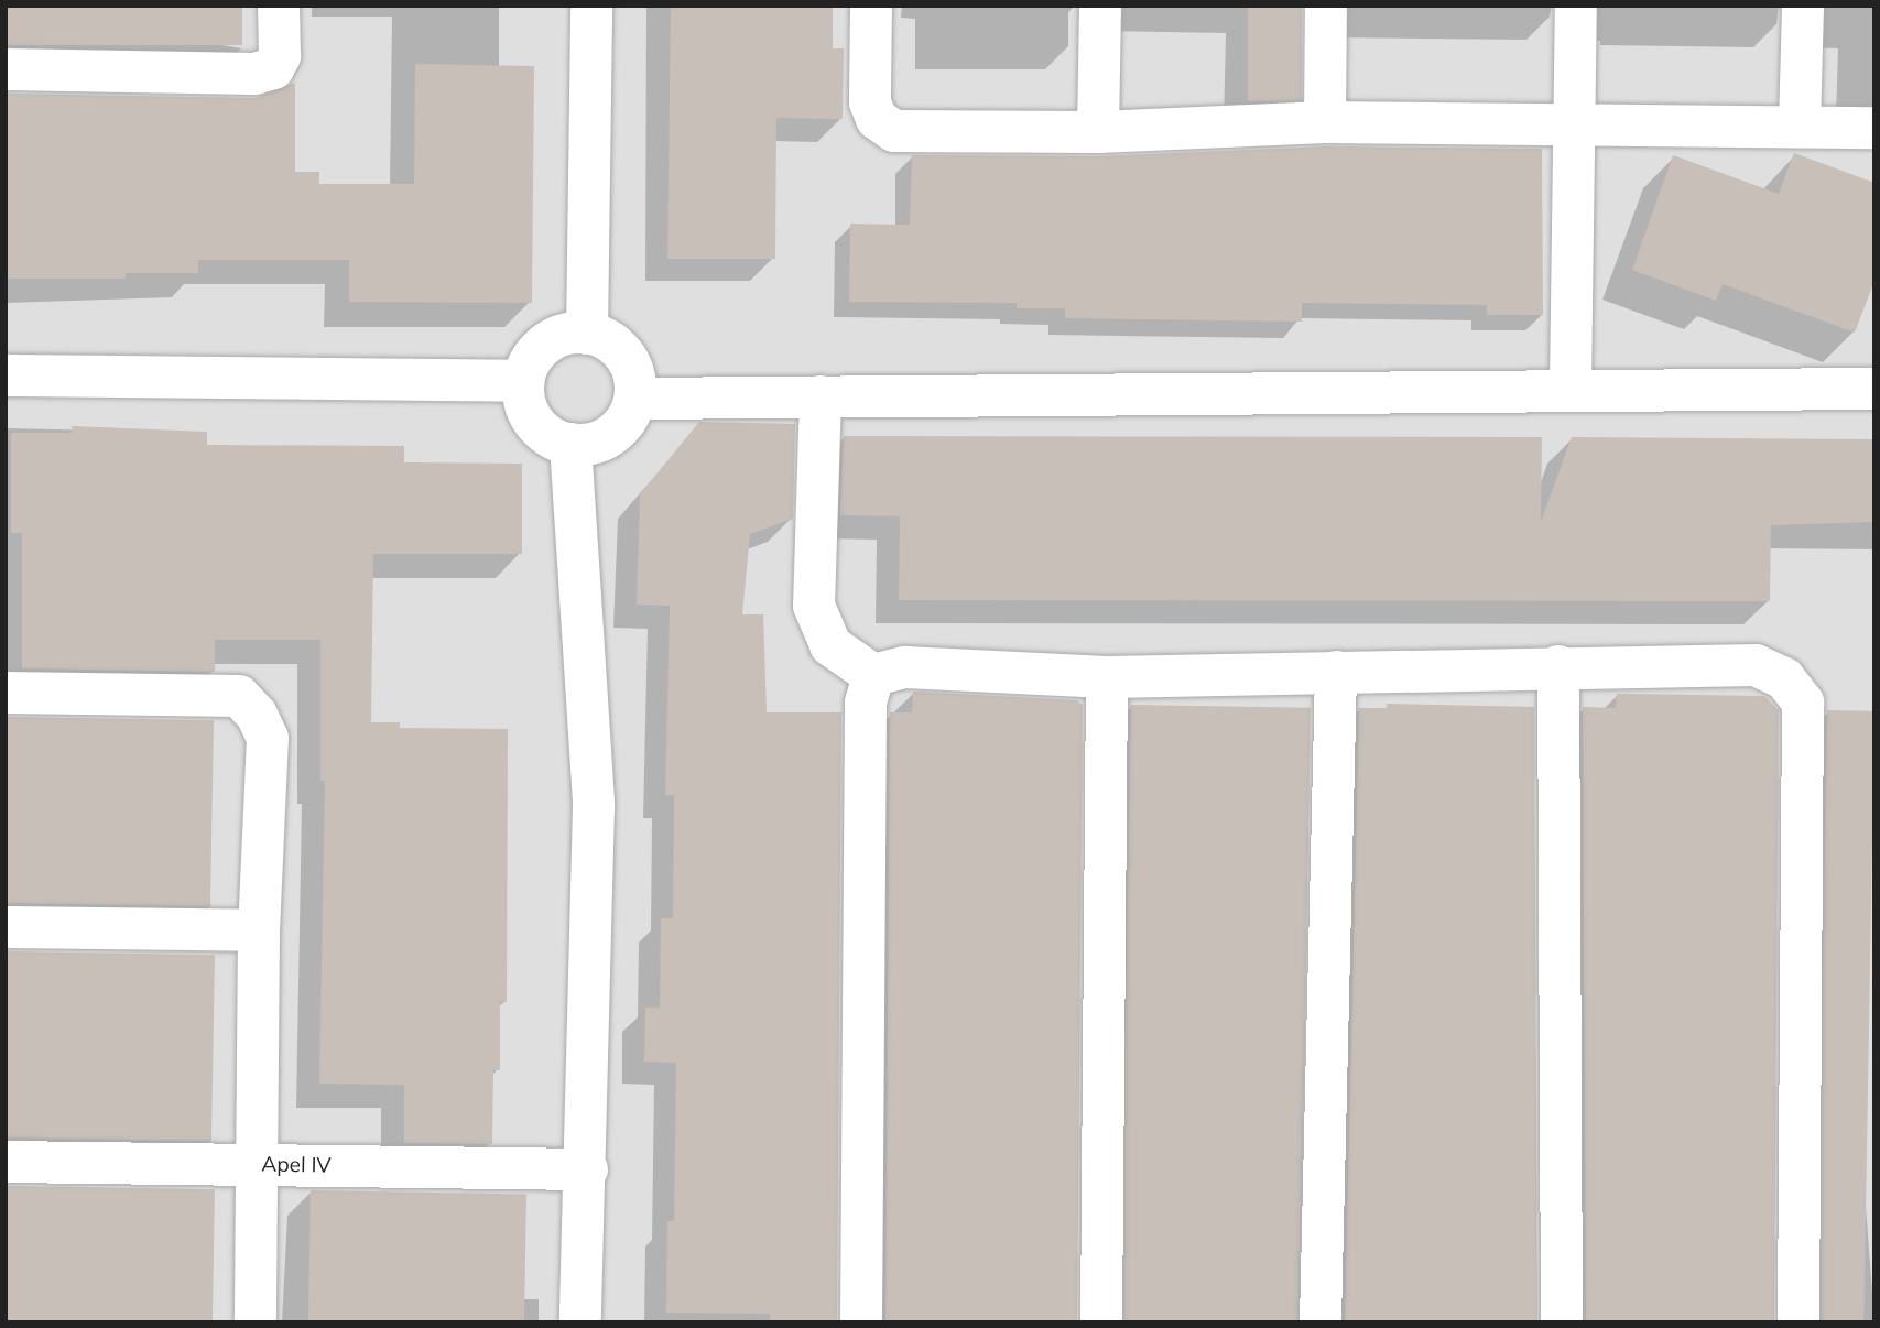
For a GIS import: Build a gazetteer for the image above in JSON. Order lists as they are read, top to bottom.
{
  "streets": {
    "street": ["Apel IV"]
  }
}
